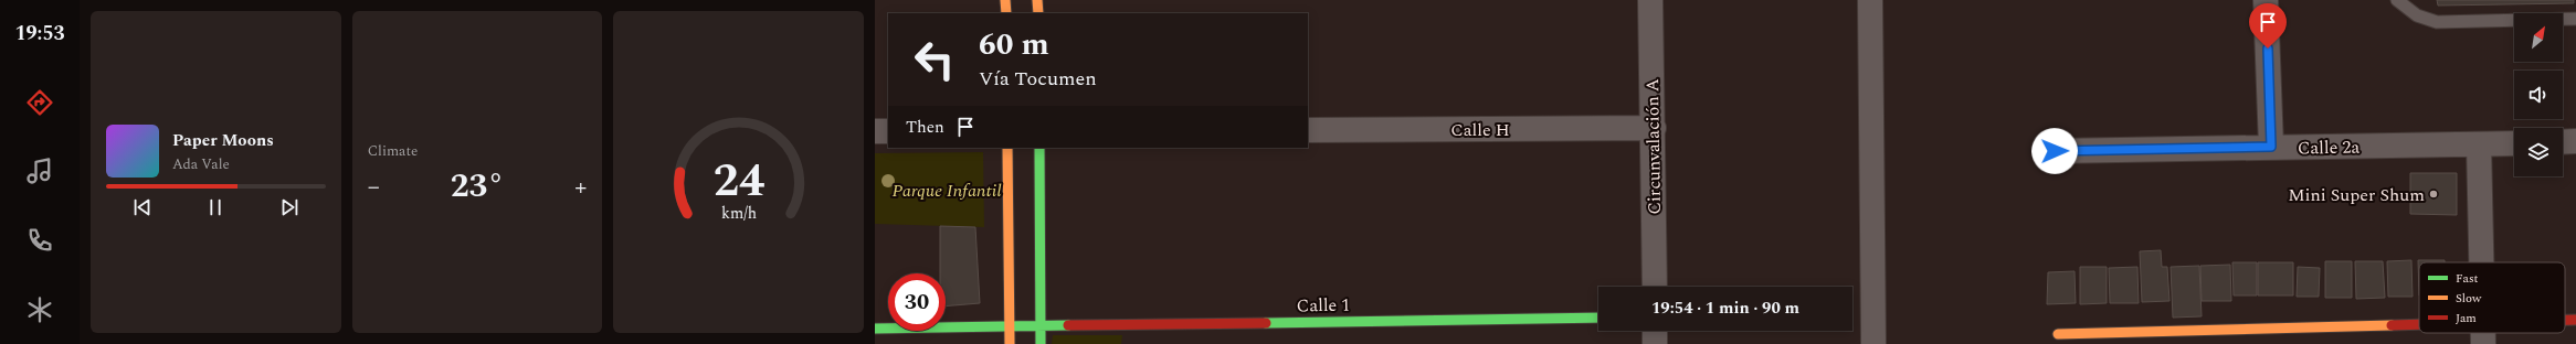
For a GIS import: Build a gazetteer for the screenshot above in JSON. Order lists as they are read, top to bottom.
{
  "streets": {
    "street": [
      "Calle H",
      "Circunvalación A",
      "Calle 2a",
      "Calle 1"
    ]
  },
  "crossings": [
    ["Calle H", "Circunvalación A"]
  ],
  "parks": ["Parque Infantil"],
  "places": ["Mini Super Shum"],
  "legend": ["Fast", "Slow", "Jam"],
  "north": "top right",
  "page": {
    "tabs": "19:53",
    "tile": "Climate",
    "turn": ["60 m", "Vía Tocumen"],
    "then": "Then",
    "song": ["Paper Moons", "Ada Vale"],
    "heat": ["−", "23°", "+"],
    "limit": "30",
    "trip": "19:54 · 1 min · 90 m",
    "gauge": ["24", "km/h"]
  }
}
